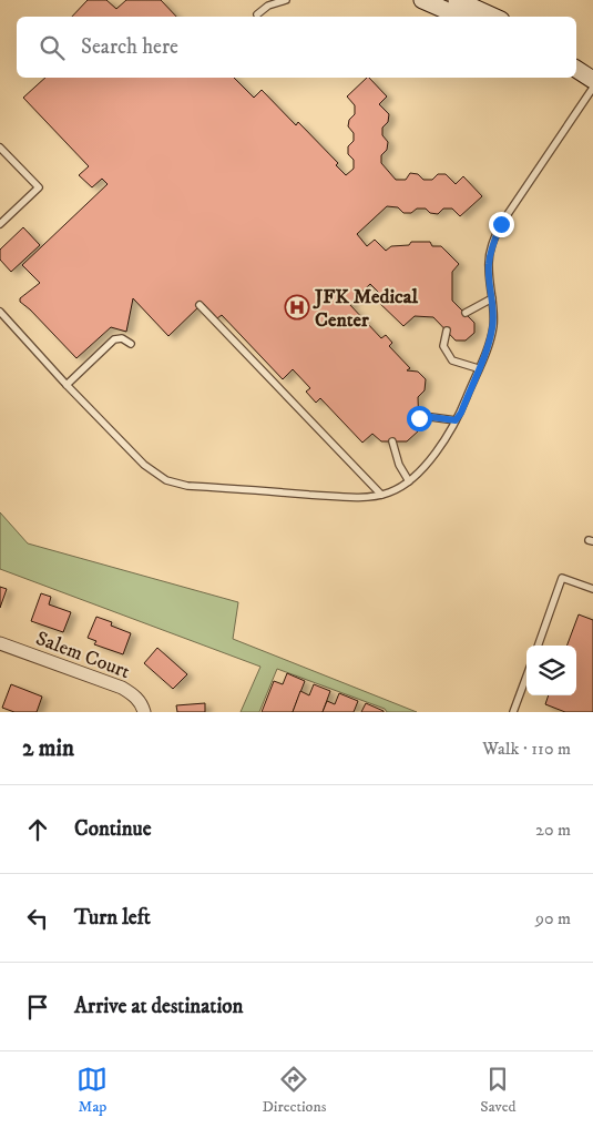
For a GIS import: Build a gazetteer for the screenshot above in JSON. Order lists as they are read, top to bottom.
{
  "streets": {
    "street": ["Salem Court"]
  },
  "places": {
    "hospital": ["JFK Medical Center"]
  },
  "page": {
    "search": "Search here",
    "heading": ["2 min", "Walk · 110 m"],
    "list": [
      ["Continue", "20 m"],
      ["Turn left", "90 m"],
      "Arrive at destination"
    ],
    "nav": ["Map", "Directions", "Saved"]
  }
}
